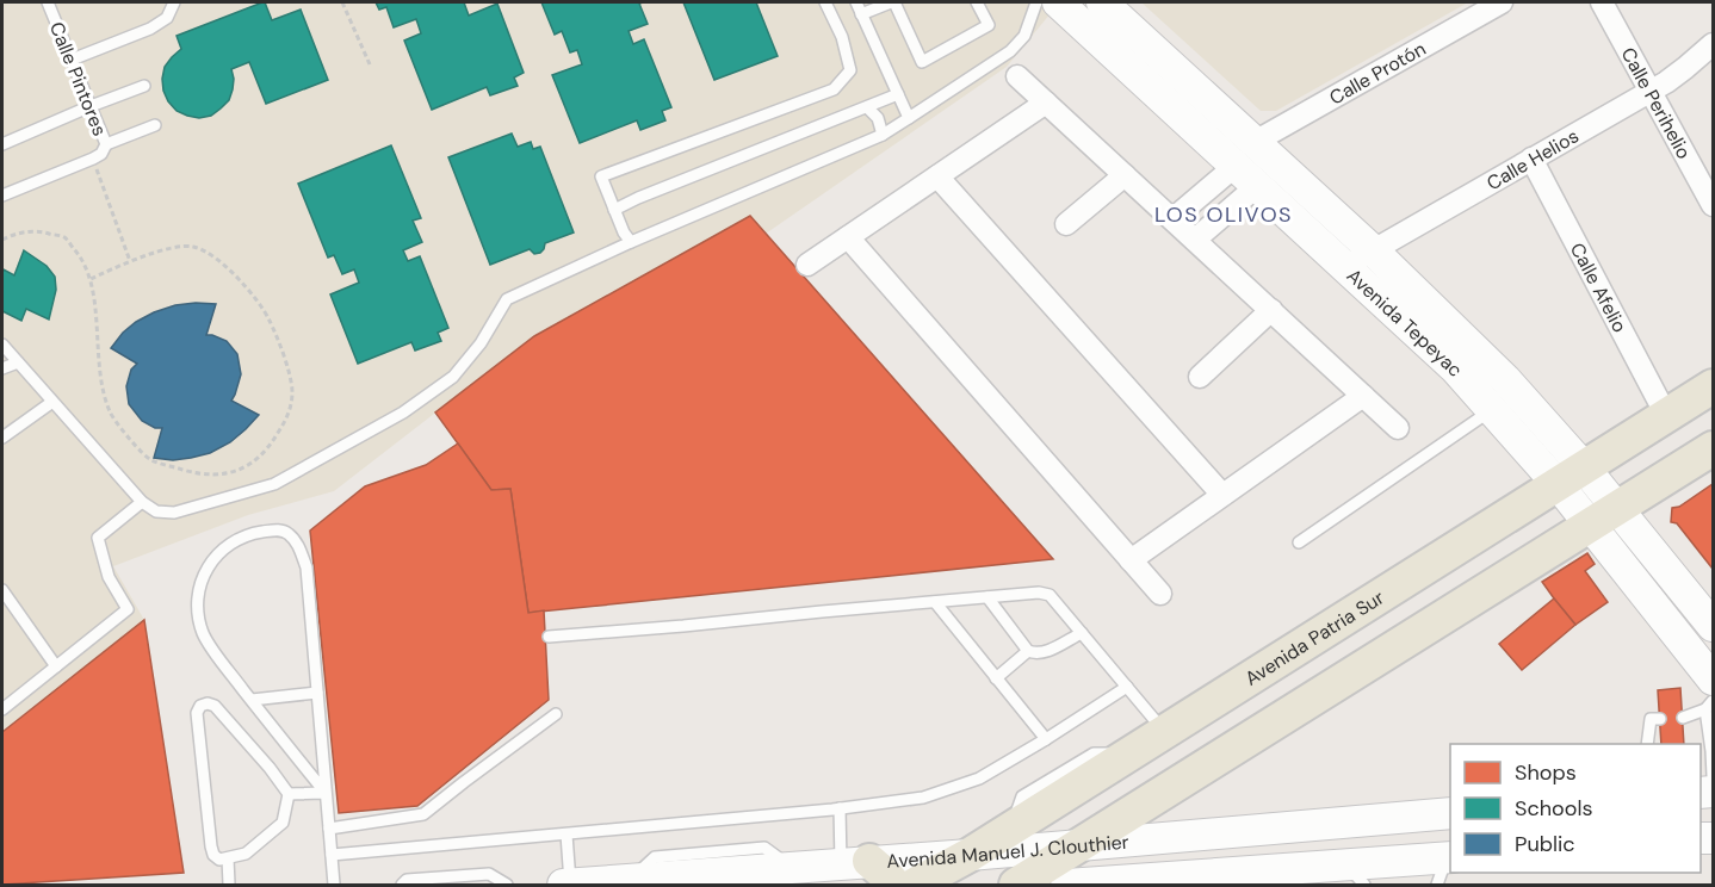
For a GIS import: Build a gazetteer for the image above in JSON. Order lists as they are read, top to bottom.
{
  "streets": {
    "main road": ["Avenida Patria Sur"],
    "street": [
      "Calle Protón",
      "Calle Perihelio",
      "Calle Helios",
      "Calle Afelio",
      "Avenida Tepeyac",
      "Avenida Manuel J. Clouthier"
    ],
    "lane": ["Calle Pintores"]
  },
  "crossings": [
    ["Calle Protón", "Avenida Tepeyac"],
    ["Calle Perihelio", "Calle Helios"],
    ["Calle Helios", "Calle Afelio"],
    ["Calle Helios", "Avenida Tepeyac"],
    ["Calle Afelio", "Avenida Patria Sur"],
    ["Avenida Tepeyac", "Avenida Patria Sur"],
    ["Avenida Patria Sur", "Avenida Manuel J. Clouthier"]
  ],
  "districts": ["LOS OLIVOS"],
  "legend": ["Shops", "Schools", "Public"]
}
